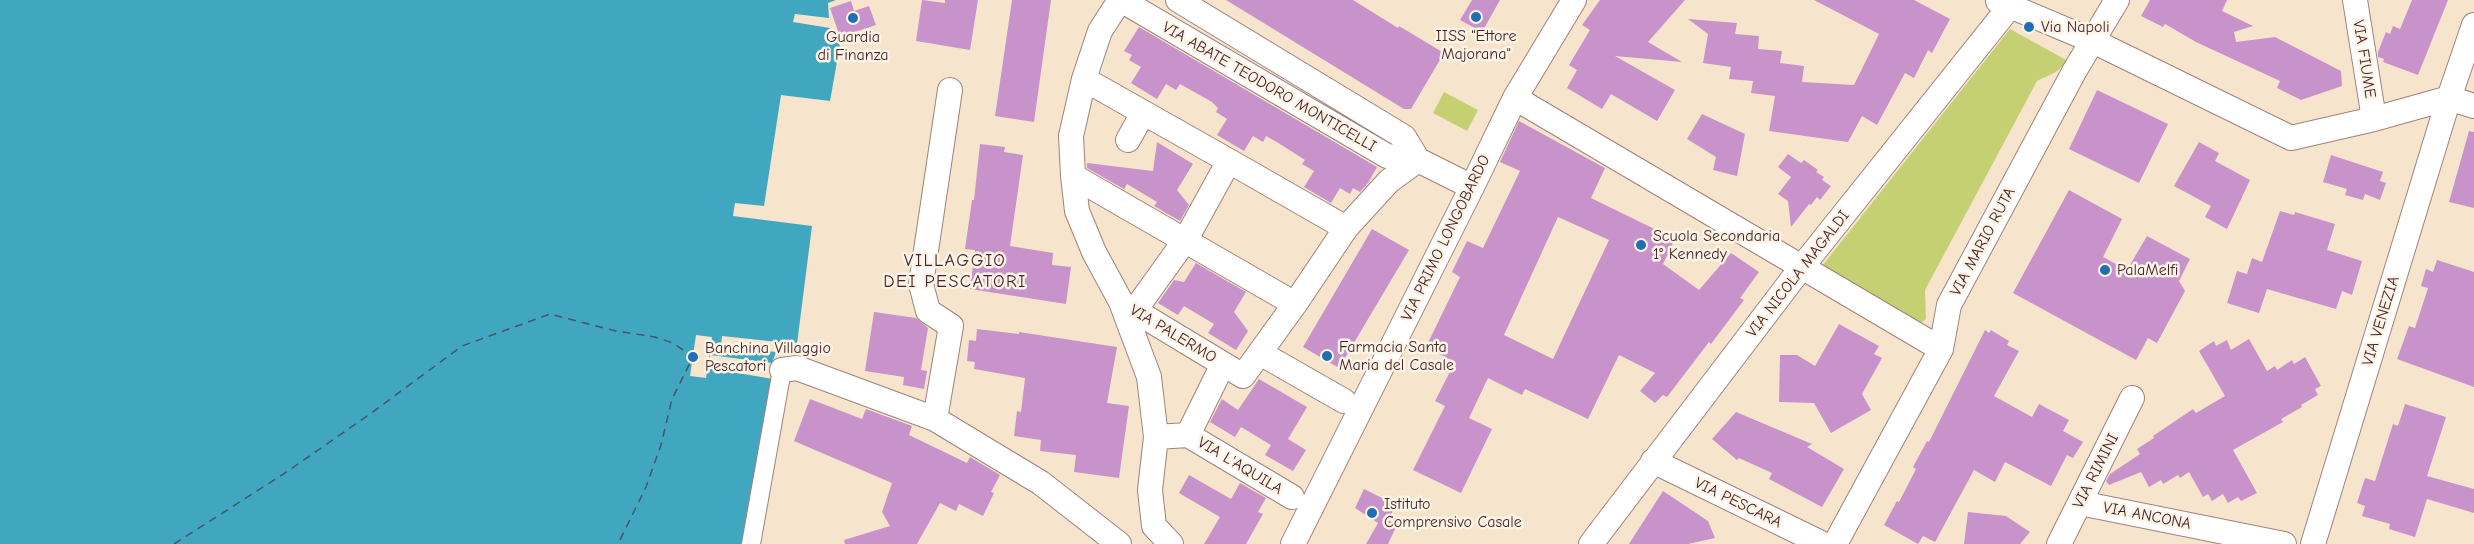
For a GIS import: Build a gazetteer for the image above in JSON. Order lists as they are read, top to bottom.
{
  "streets": {
    "street": [
      "VIA FIUME",
      "VIA ABATE TEODORO MONTICELLI",
      "VIA PRIMO LONGOBARDO",
      "VIA MARIO RUTA",
      "VIA NICOLA MAGALDI",
      "VIA VENEZIA",
      "VIA PALERMO",
      "VIA L'AQUILA",
      "VIA RIMINI",
      "VIA PESCARA",
      "VIA ANCONA"
    ]
  },
  "crossings": [
    ["VIA ABATE TEODORO MONTICELLI", "VIA PALERMO"],
    ["VIA NICOLA MAGALDI", "VIA PESCARA"],
    ["VIA PALERMO", "VIA L'AQUILA"],
    ["VIA RIMINI", "VIA ANCONA"]
  ],
  "districts": ["VILLAGGIO DEI PESCATORI"],
  "places": [
    "IISS \"Ettore Majorana\"",
    "Guardia di Finanza",
    "Via Napoli",
    "Scuola Secondaria 1° Kennedy",
    "PalaMelfi",
    "Farmacia Santa Maria del Casale",
    "Banchina Villaggio Pescatori",
    "Istituto Comprensivo Casale"
  ]
}
